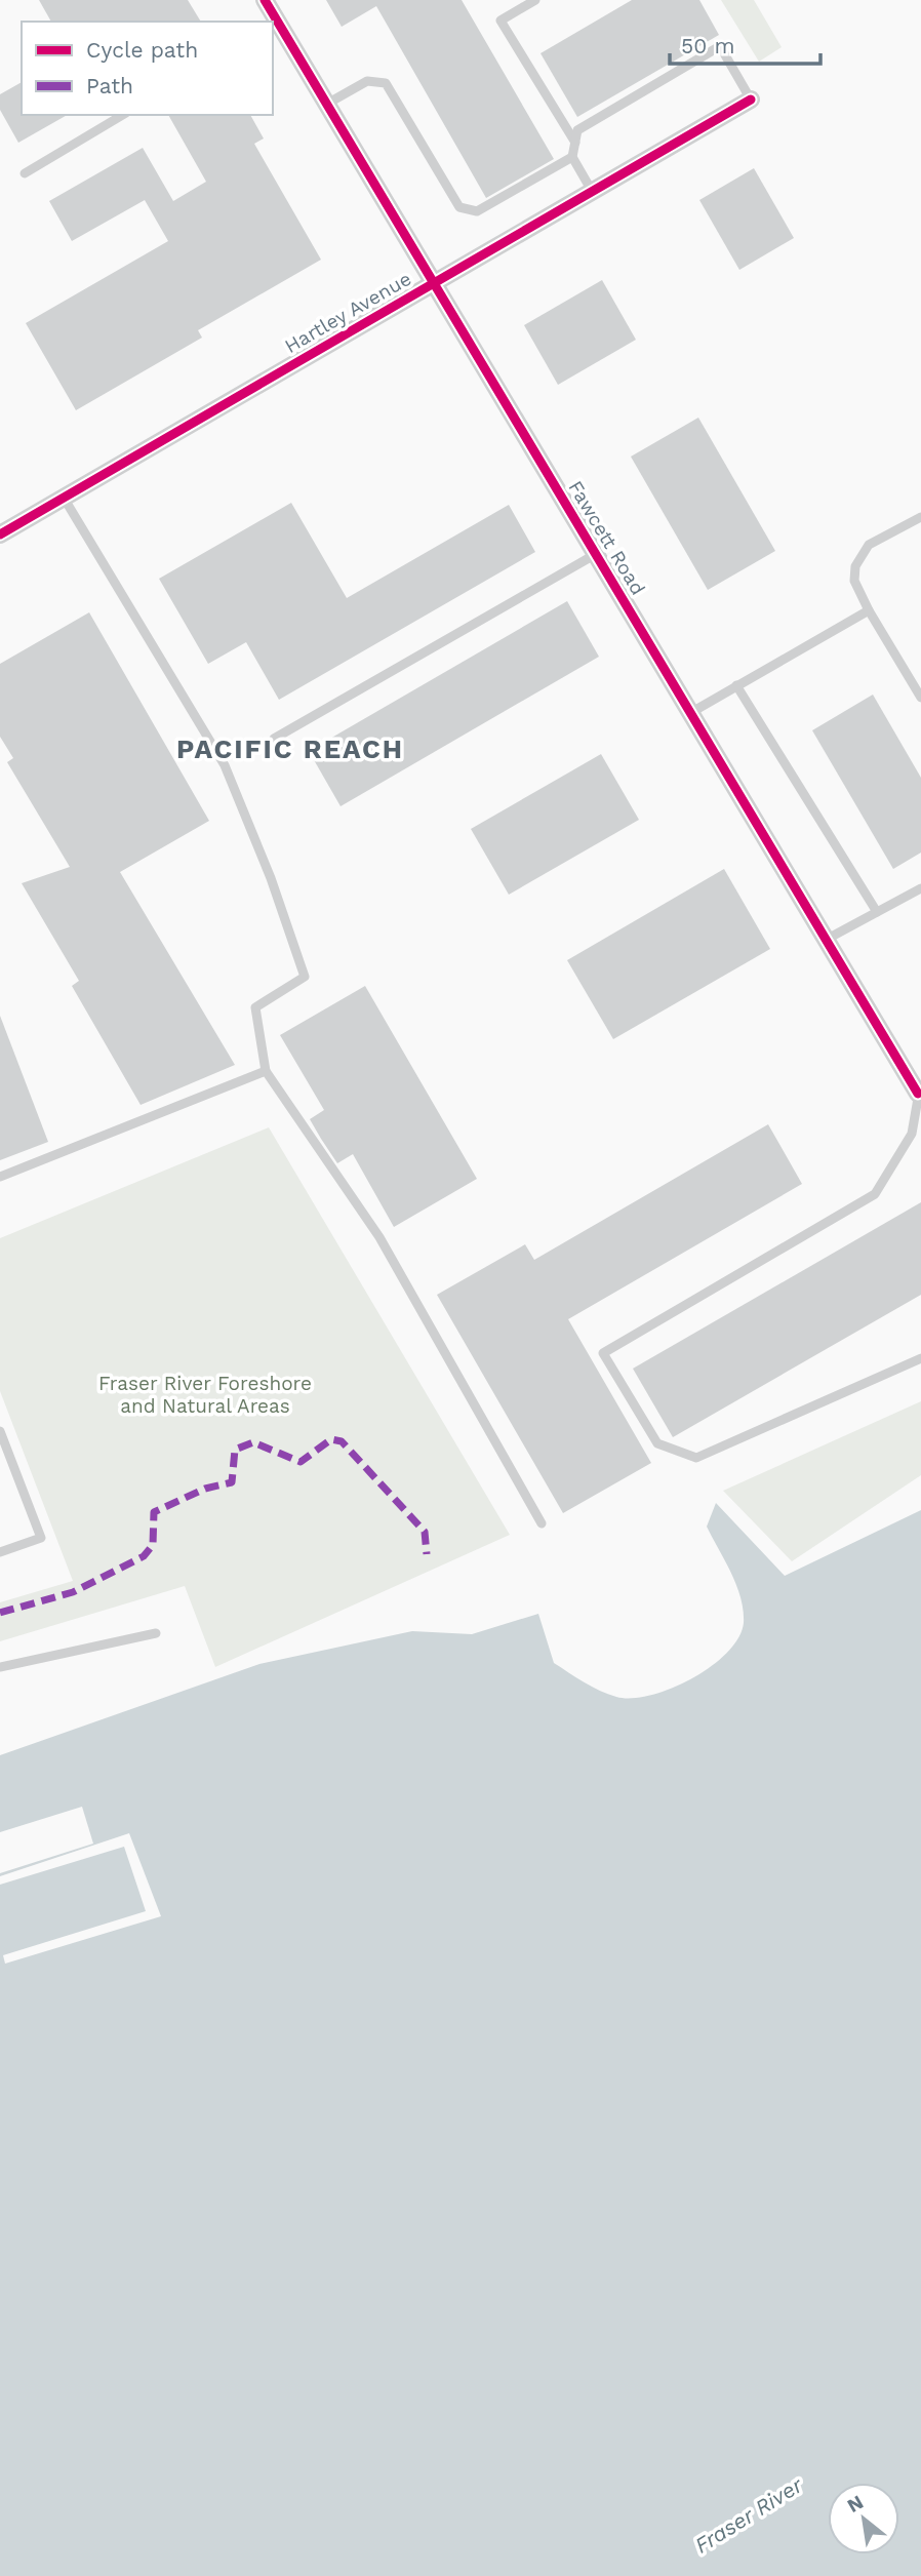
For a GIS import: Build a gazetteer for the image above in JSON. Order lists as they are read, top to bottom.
{
  "streets": {
    "street": ["Hartley Avenue", "Fawcett Road"]
  },
  "crossings": [
    ["Hartley Avenue", "Fawcett Road"]
  ],
  "districts": ["PACIFIC REACH"],
  "water": ["Fraser River"],
  "parks": ["Fraser River Foreshore and Natural Areas"],
  "legend": ["Cycle path", "Path"],
  "scale_bar": "50 m",
  "north": "top left"
}
